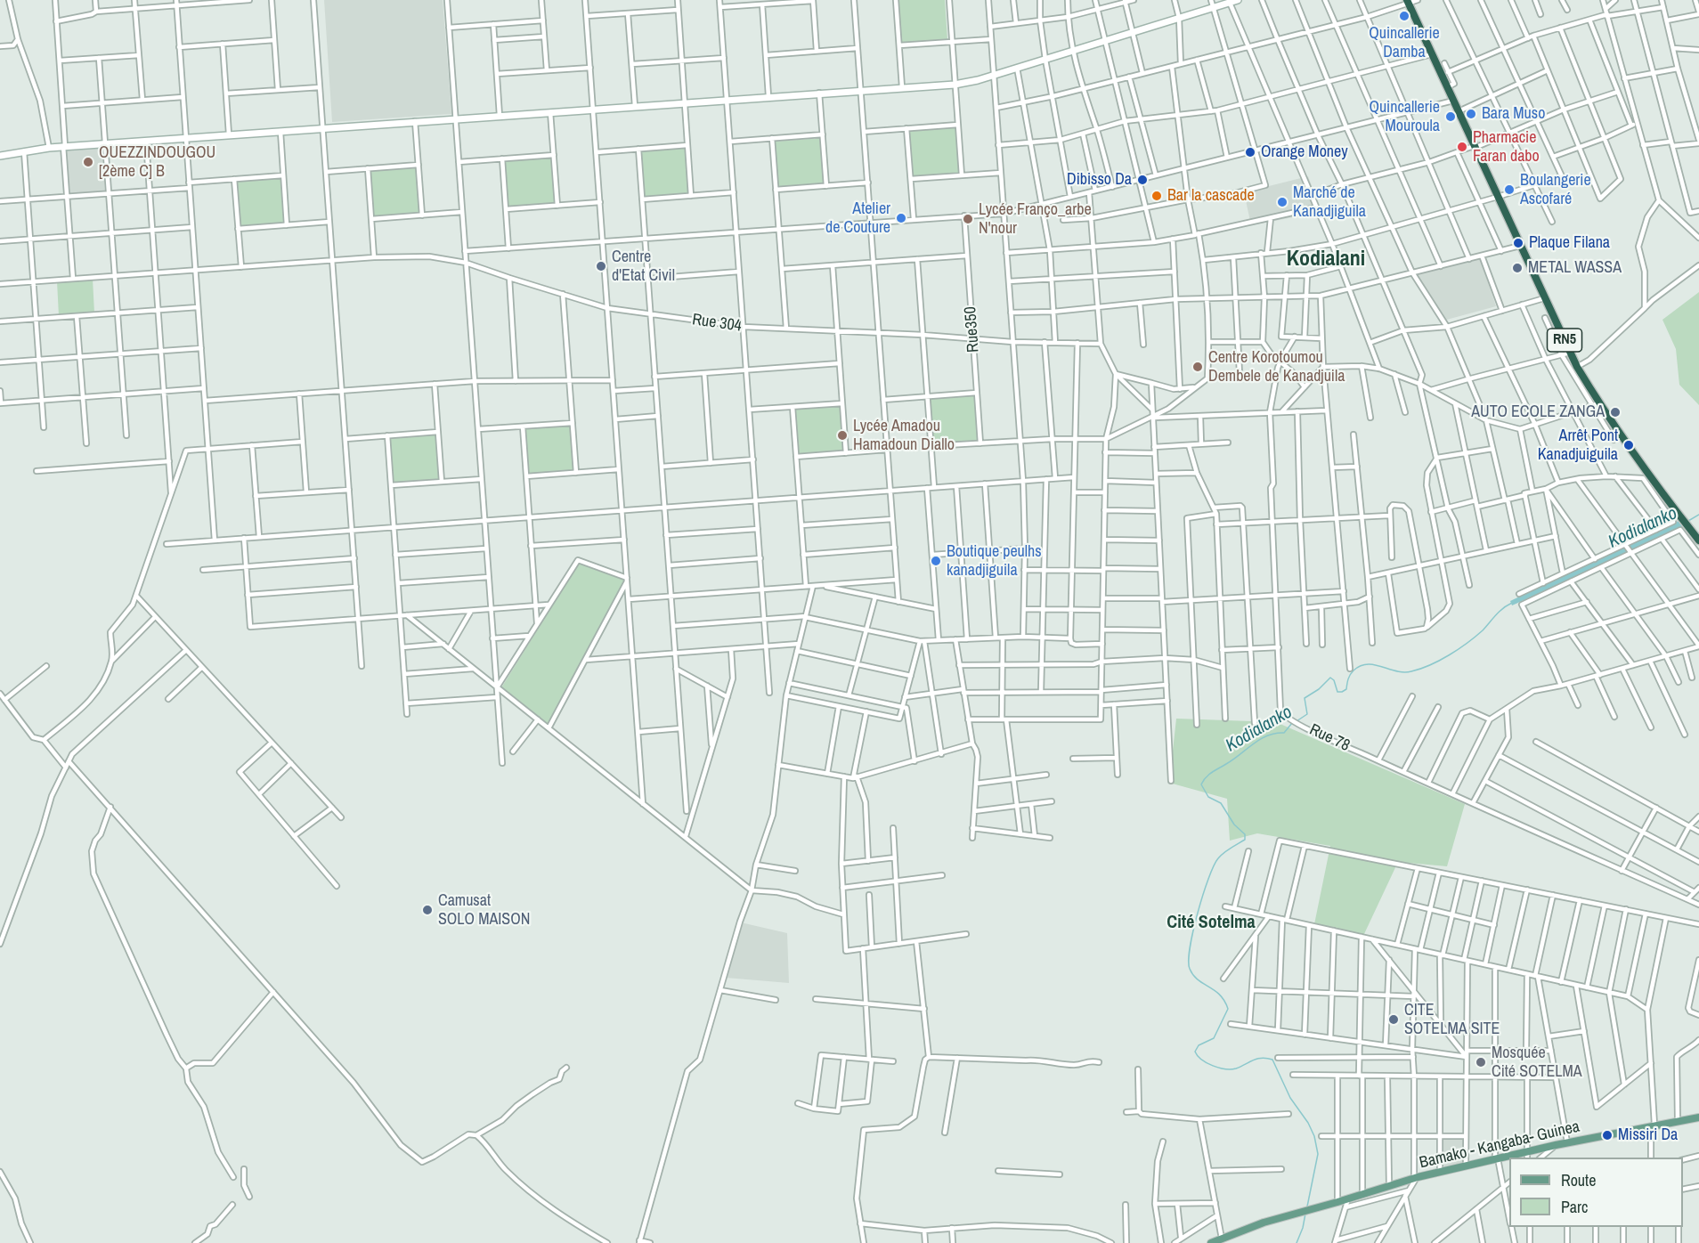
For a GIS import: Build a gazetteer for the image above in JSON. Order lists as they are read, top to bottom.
{
  "streets": {
    "highway": ["RN5"],
    "main road": ["Bamako - Kangaba- Guinea"],
    "street": ["Rue 304", "Rue350", "Rue 78"]
  },
  "crossings": [
    ["Rue 304", "Rue350"]
  ],
  "districts": ["Kodialani", "Cité Sotelma"],
  "water": ["Kodialanko"],
  "places": [
    "Quincallerie Damba",
    "Bara Muso",
    "Quincallerie Mouroula",
    "Pharmacie Faran dabo",
    "Orange Money",
    "OUEZZINDOUGOU [2ème C] B",
    "Dibisso Da",
    "Boulangerie Ascofaré",
    "Bar la cascade",
    "Marché de Kanadjiguila",
    "Atelier de Couture",
    "Lycée Franço_arbe N'nour",
    "Plaque Filana",
    "Centre d'Etat Civil",
    "METAL WASSA",
    "Centre Korotoumou Dembele de Kanadjuila",
    "AUTO ECOLE ZANGA",
    "Lycée Amadou Hamadoun Diallo",
    "Arrêt Pont Kanadjuiguila",
    "Boutique peulhs kanadjiguila",
    "Camusat SOLO MAISON",
    "CITE SOTELMA SITE",
    "Mosquée Cité SOTELMA",
    "Missiri Da"
  ],
  "legend": ["Route", "Parc"]
}
